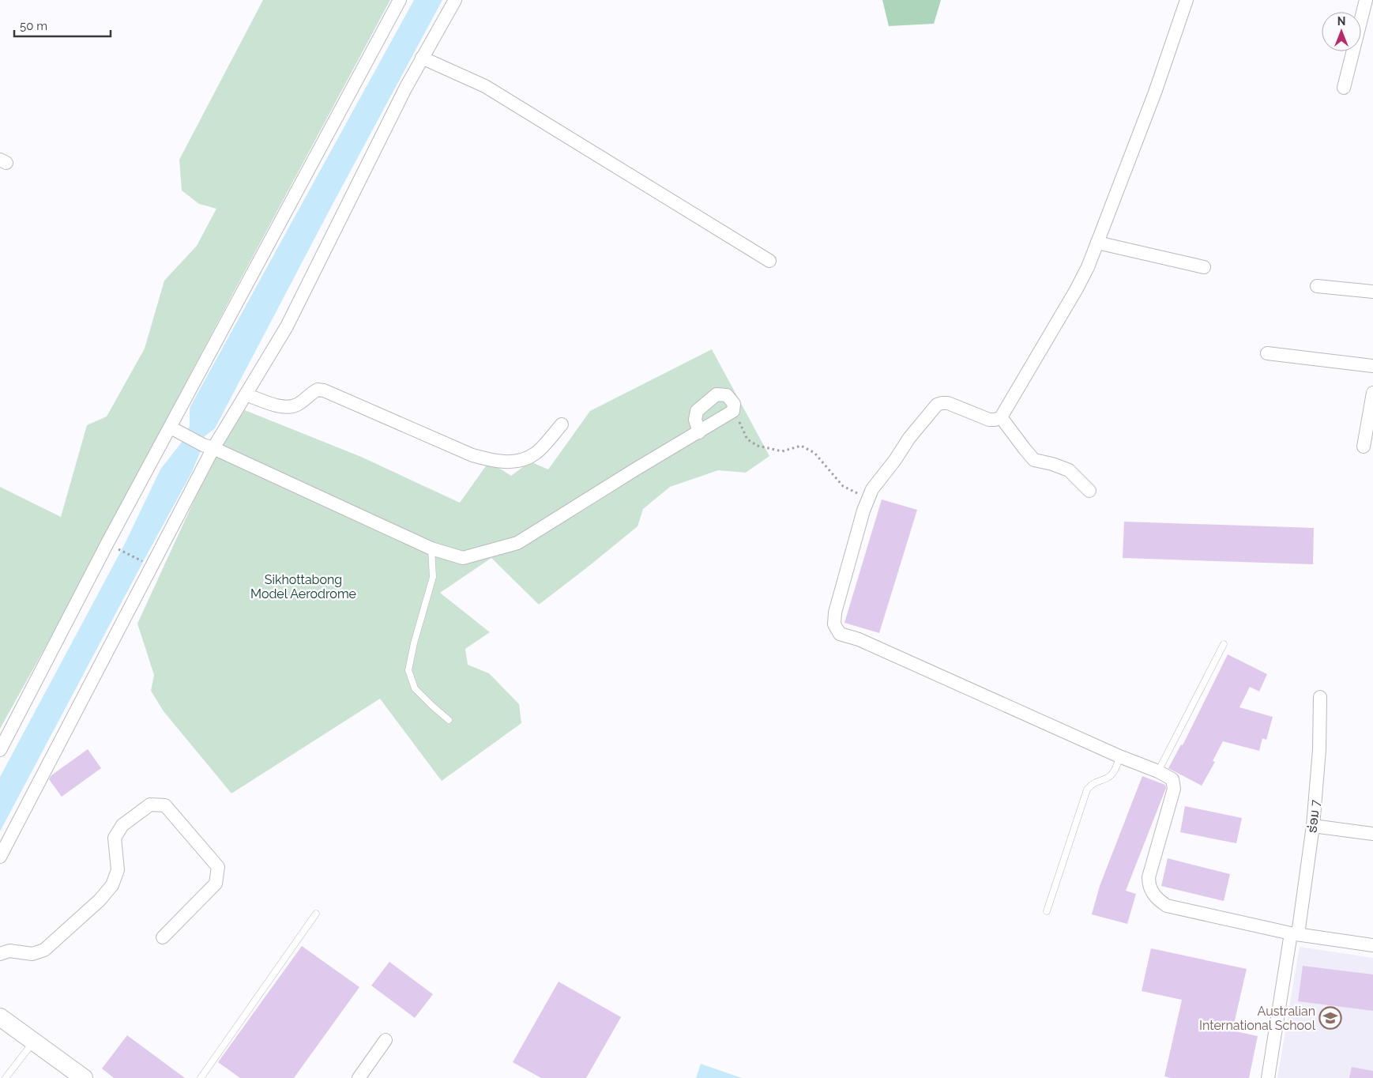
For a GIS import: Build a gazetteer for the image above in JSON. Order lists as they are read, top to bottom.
{
  "streets": {
    "street": ["ຮ່ອມ 7"]
  },
  "parks": ["Sikhottabong Model Aerodrome"],
  "places": {
    "school or university": ["Australian International School"]
  },
  "scale_bar": "50 m",
  "north": "top"
}
